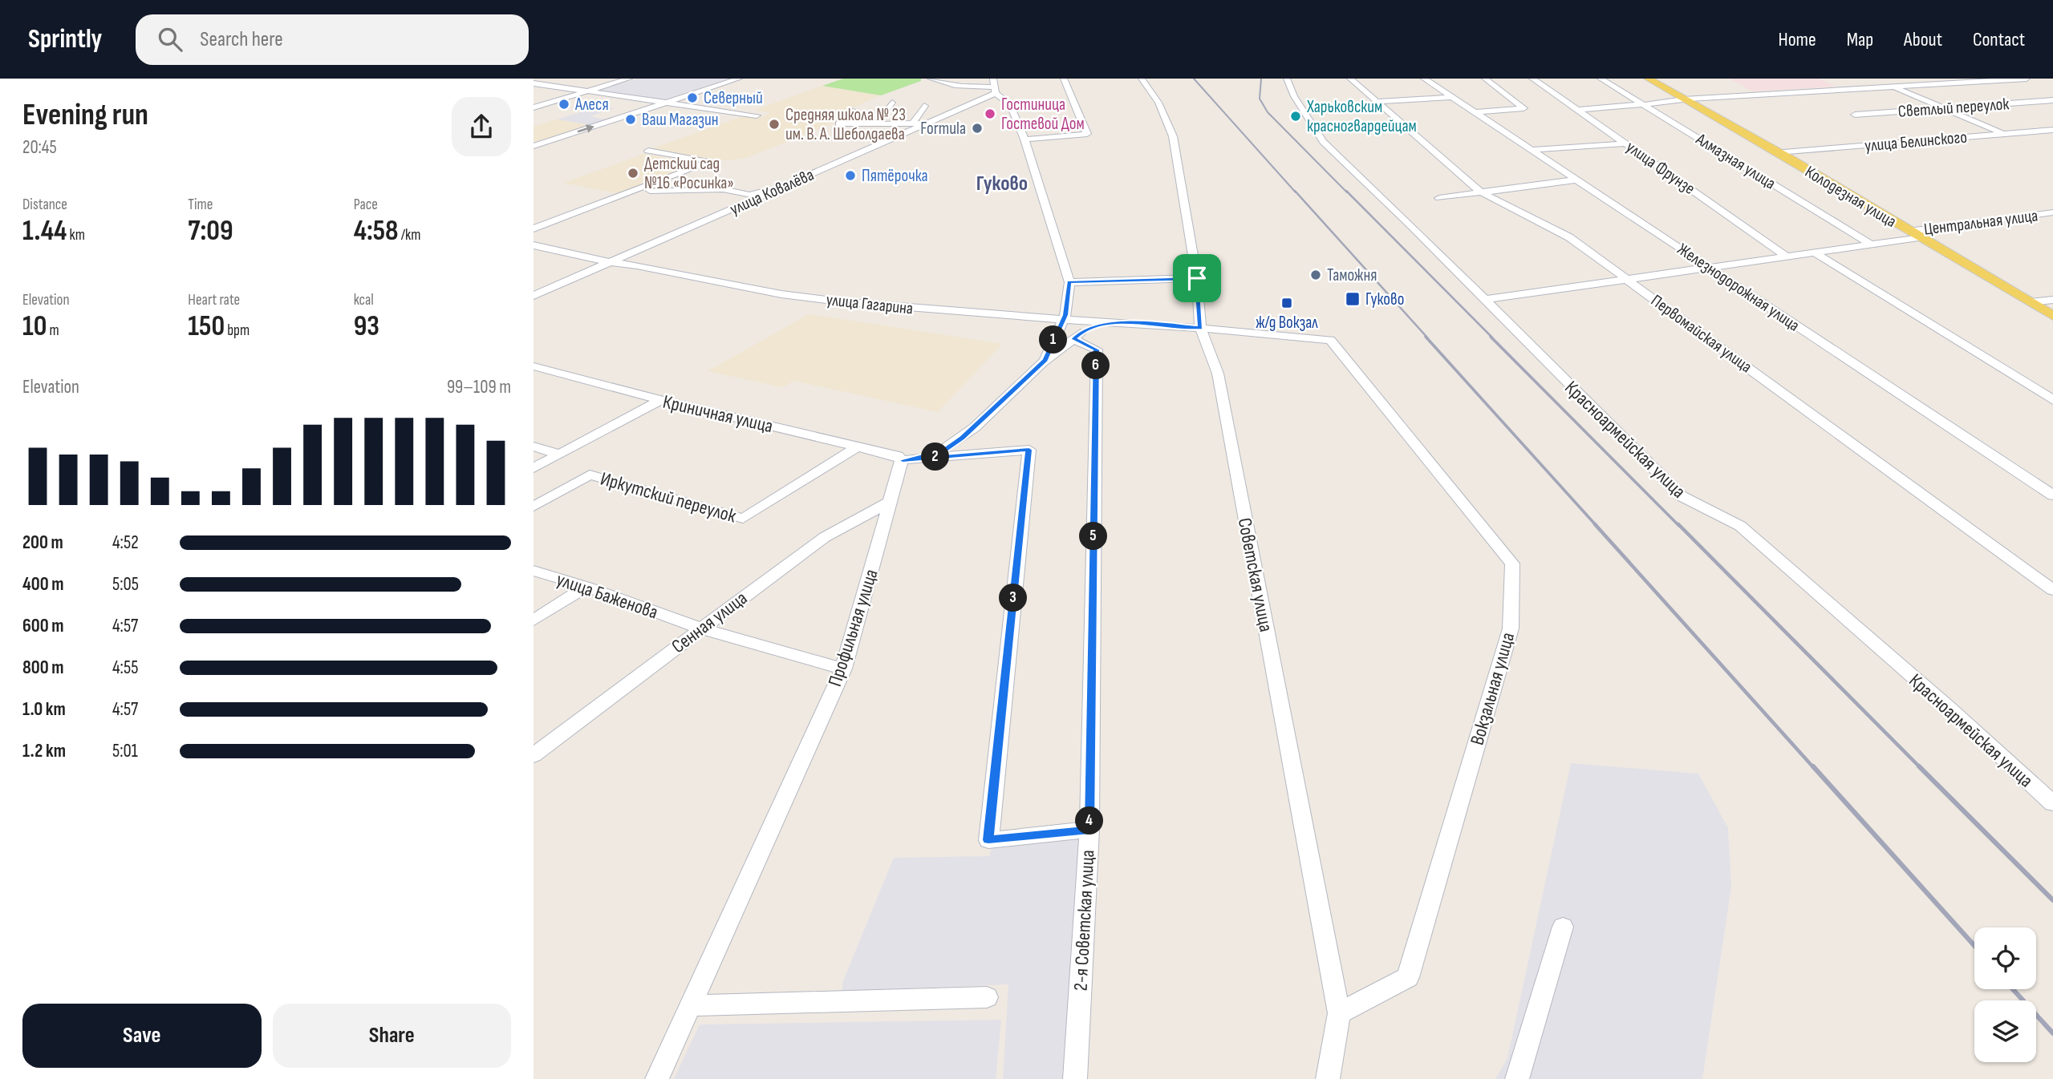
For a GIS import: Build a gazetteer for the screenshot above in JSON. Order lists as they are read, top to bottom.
{
  "streets": {
    "main road": ["Колодезная улица"],
    "street": [
      "Светлый переулок",
      "улица Белинского",
      "Алмазная улица",
      "улица Фрунзе",
      "улица Ковалёва",
      "Центральная улица",
      "Железнодорожная улица",
      "улица Гагарина",
      "Первомайская улица",
      "Криничная улица",
      "Красноармейская улица",
      "Иркутский переулок",
      "Советская улица",
      "улица Баженова",
      "Сенная улица",
      "Профильная улица",
      "Вокзальная улица",
      "2-я Советская улица"
    ]
  },
  "crossings": [
    ["улица Белинского", "Колодезная улица"],
    ["Алмазная улица", "Центральная улица"],
    ["улица Фрунзе", "Центральная улица"],
    ["улица Ковалёва", "улица Гагарина"],
    ["Колодезная улица", "Центральная улица"],
    ["Центральная улица", "Железнодорожная улица"],
    ["Центральная улица", "Первомайская улица"],
    ["Центральная улица", "Красноармейская улица"],
    ["улица Гагарина", "Вокзальная улица"],
    ["Криничная улица", "Иркутский переулок"],
    ["Криничная улица", "Профильная улица"],
    ["Советская улица", "Вокзальная улица"],
    ["улица Баженова", "Сенная улица"],
    ["улица Баженова", "Профильная улица"],
    ["Сенная улица", "Профильная улица"]
  ],
  "districts": ["Гуково"],
  "places": {
    "other": [
      "Северный",
      "Алеся",
      "Гостиница Гостевой Дом",
      "Харьковским красногвардейцам",
      "Ваш Магазин",
      "Средняя школа № 23 им. В. А. Шеболдаева",
      "Formula",
      "Детский сад №16 «Росинка»",
      "Пятёрочка",
      "Таможня"
    ],
    "transit": ["Гуково", "ж/д Вокзал"]
  },
  "page": {
    "header": "Sprintly",
    "search": "Search here",
    "nav": [
      "Home",
      "Map",
      "About",
      "Contact"
    ],
    "heading": ["Evening run", "20:45"],
    "stats": [
      ["Distance", "1.44 km"],
      ["Time", "7:09"],
      ["Pace", "4:58 /km"],
      ["Elevation", "10 m"],
      ["Heart rate", "150 bpm"],
      ["kcal", "93"]
    ],
    "pins": [
      "1",
      "6",
      "2",
      "5",
      "3",
      "4"
    ],
    "chart": ["Elevation", "99–109 m"],
    "list": [
      {
        "name": "200 m",
        "note": "4:52"
      },
      {
        "name": "400 m",
        "note": "5:05"
      },
      {
        "name": "600 m",
        "note": "4:57"
      },
      {
        "name": "800 m",
        "note": "4:55"
      },
      {
        "name": "1.0 km",
        "note": "4:57"
      },
      {
        "name": "1.2 km",
        "note": "5:01"
      }
    ],
    "buttons": ["Save", "Share"]
  }
}
